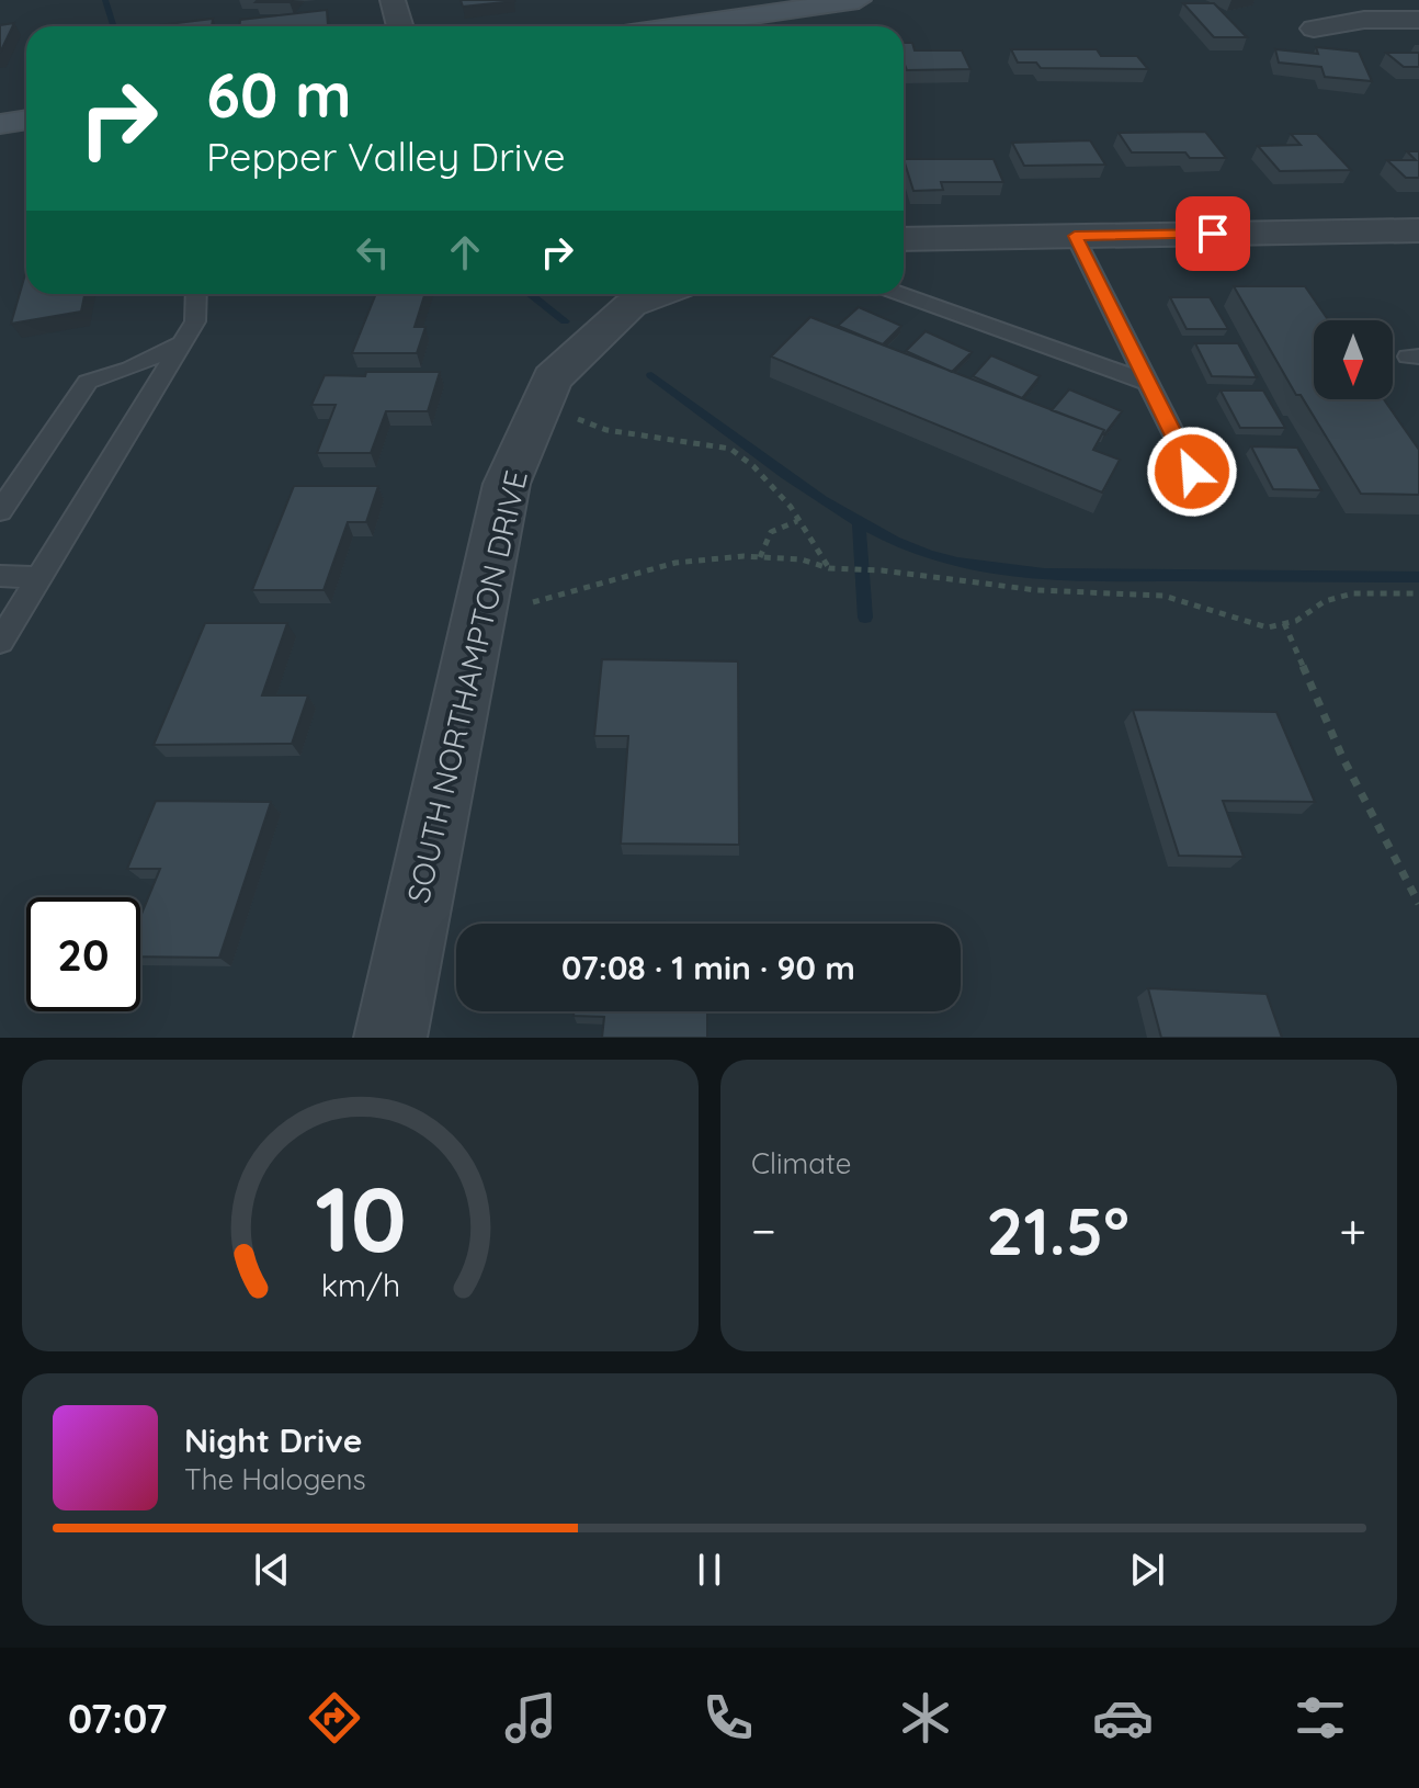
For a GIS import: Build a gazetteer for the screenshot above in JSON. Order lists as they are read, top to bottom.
{
  "streets": {
    "street": ["SOUTH NORTHAMPTON DRIVE"]
  },
  "north": "bottom",
  "page": {
    "turn": ["60 m", "Pepper Valley Drive"],
    "limit": "20",
    "trip": "07:08 · 1 min · 90 m",
    "tile": "Climate",
    "heat": ["−", "21.5°", "+"],
    "song": ["Night Drive", "The Halogens"],
    "tabs": "07:07",
    "gauge": ["10", "km/h"]
  }
}
